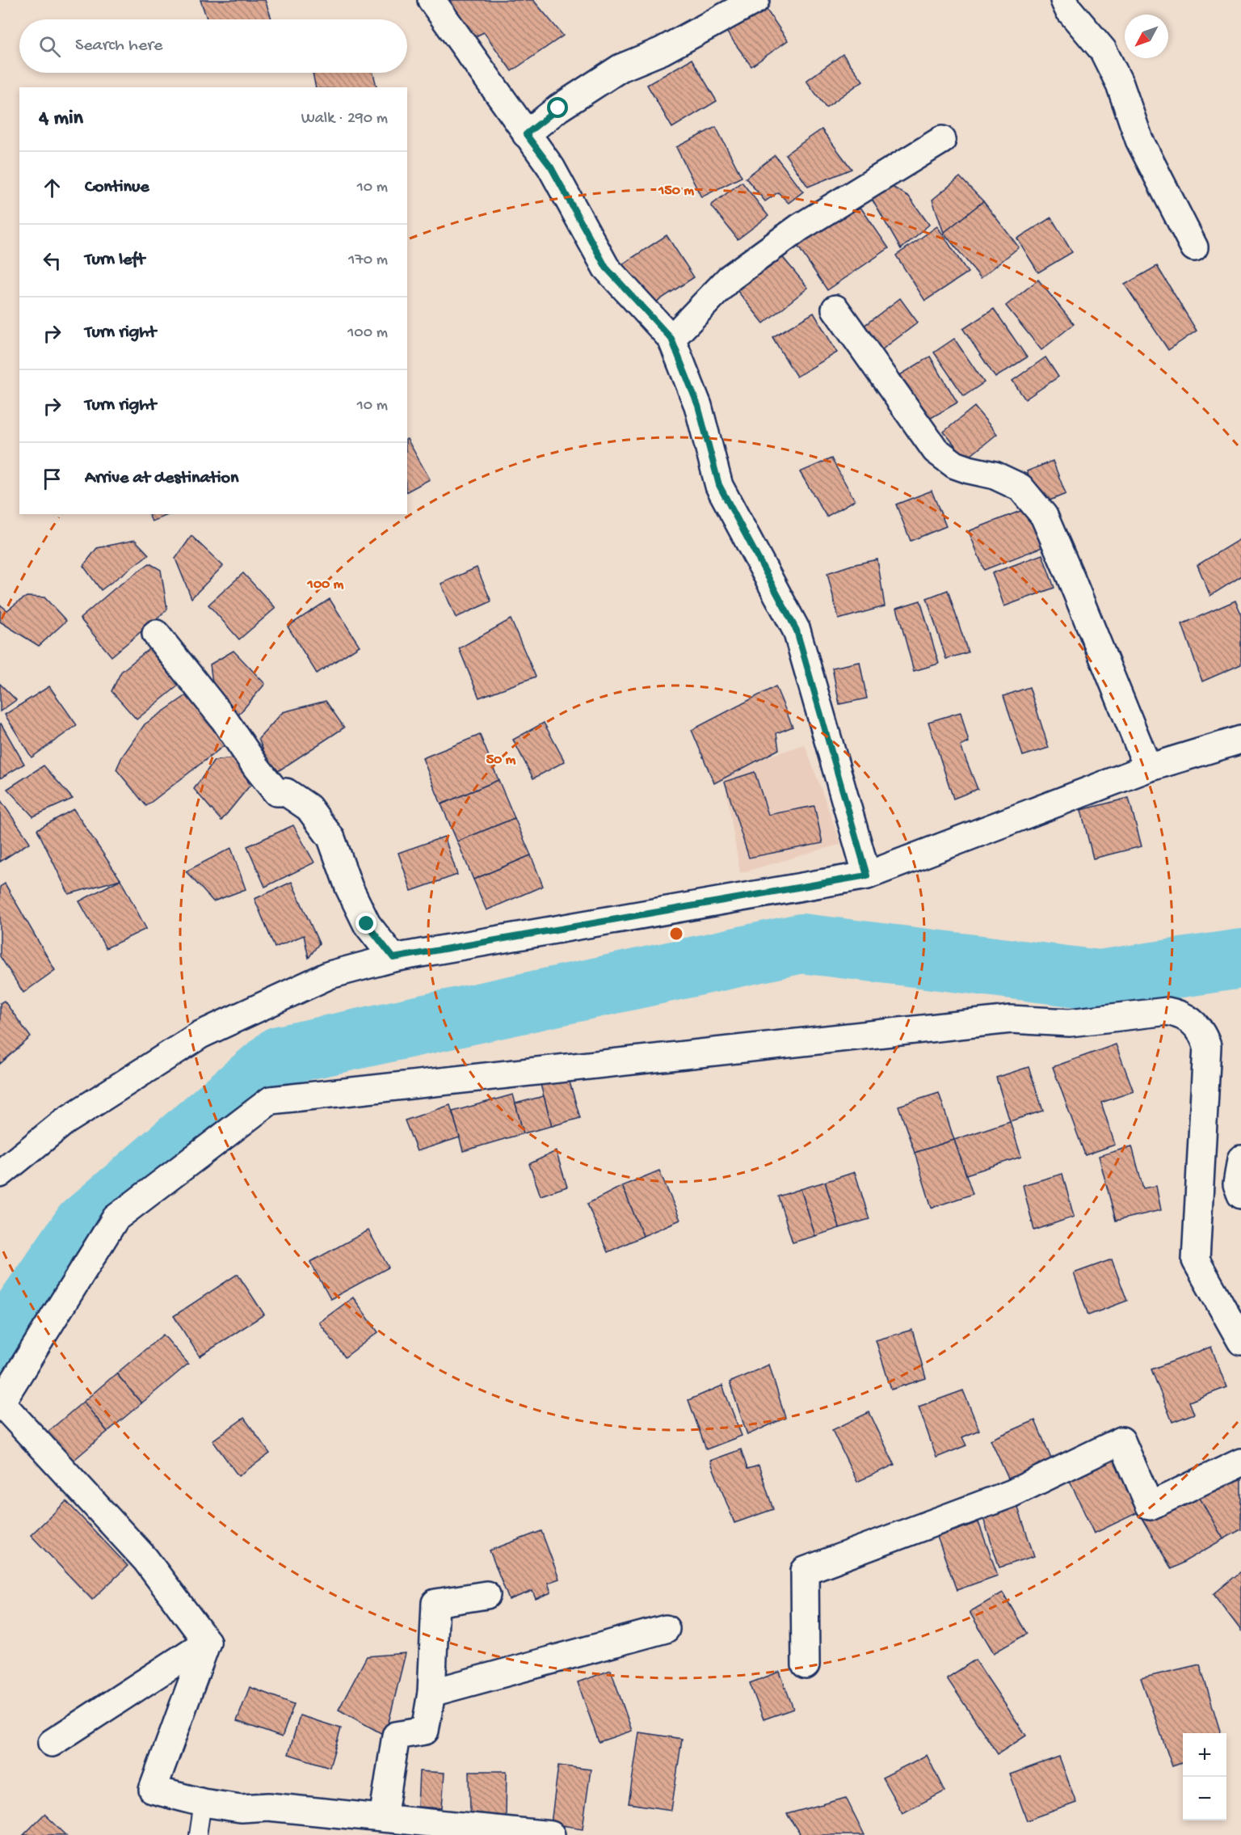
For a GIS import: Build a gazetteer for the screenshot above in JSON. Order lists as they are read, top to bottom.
{
  "north": "bottom left",
  "page": {
    "search": "Search here",
    "heading": ["4 min", "Walk · 290 m"],
    "list": [
      ["Continue", "10 m"],
      ["Turn left", "170 m"],
      ["Turn right", "100 m"],
      ["Turn right", "10 m"],
      "Arrive at destination"
    ],
    "map_buttons": ["+", "−"]
  },
  "rings": ["150 m", "100 m", "50 m"]
}
